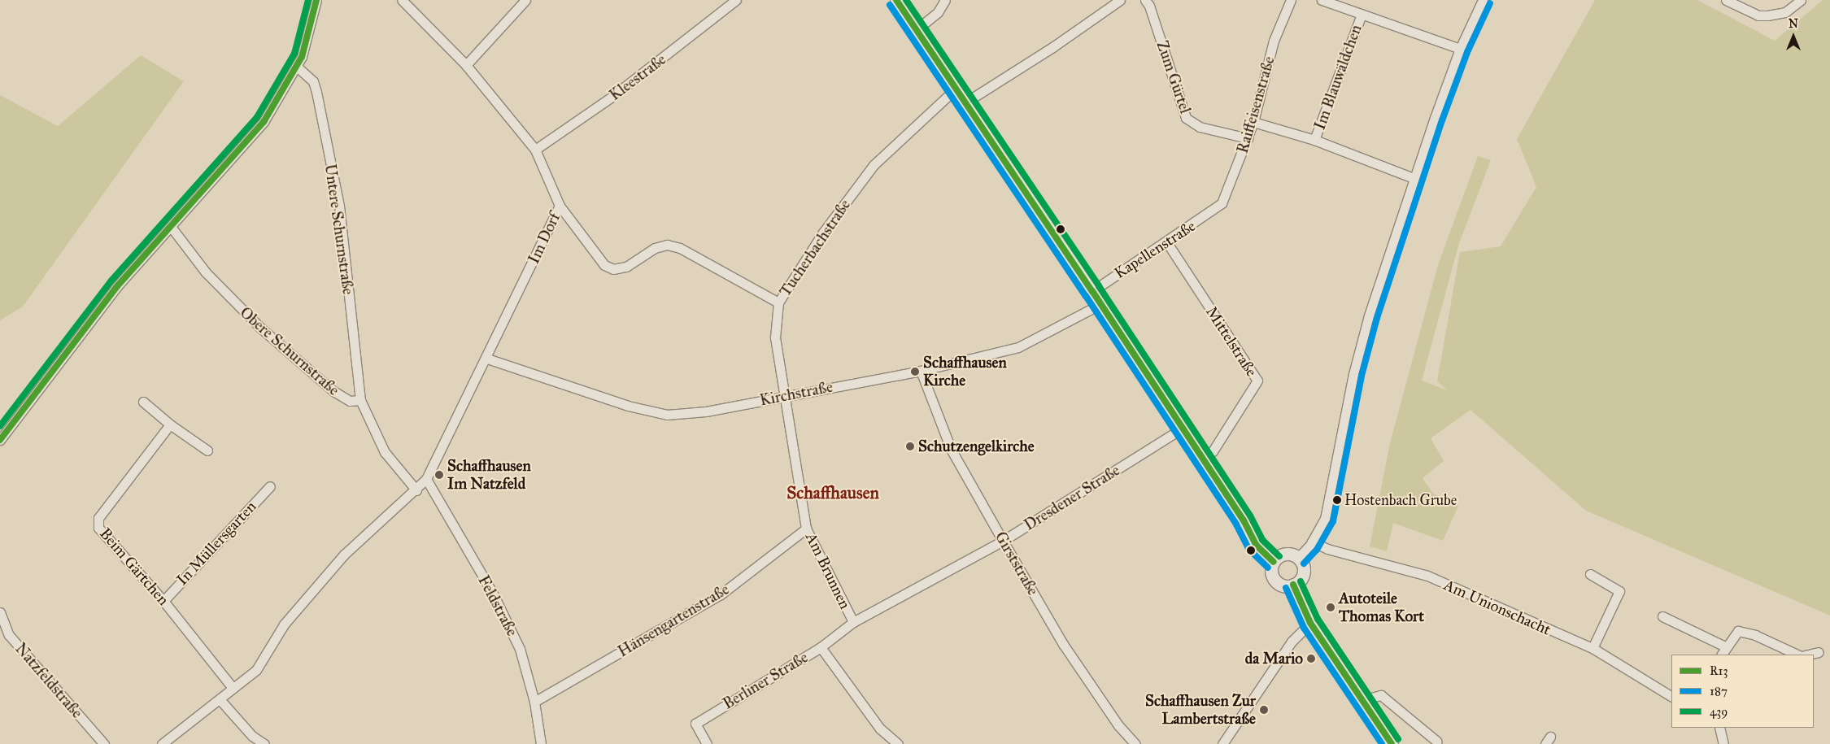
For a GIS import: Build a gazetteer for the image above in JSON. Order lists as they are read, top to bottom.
{
  "streets": {
    "street": [
      "Kleestraße",
      "Zum Gürtel",
      "Im Blauwäldchen",
      "Raiffeisenstraße",
      "Untere Schurnstraße",
      "Im Dorf",
      "Tucherbachstraße",
      "Kapellenstraße",
      "Mittelstraße",
      "Obere Schurnstraße",
      "Kirchstraße",
      "Dresdener Straße",
      "In Müllersgarten",
      "Girststraße",
      "Beim Gärtchen",
      "Am Brunnen",
      "Feldstraße",
      "Am Unionschacht",
      "Hänsengartenstraße",
      "Natzfeldstraße",
      "Berliner Straße"
    ]
  },
  "crossings": [
    ["Kleestraße", "Im Dorf"],
    ["Zum Gürtel", "Raiffeisenstraße"],
    ["Im Blauwäldchen", "Raiffeisenstraße"],
    ["Raiffeisenstraße", "Kapellenstraße"],
    ["Untere Schurnstraße", "Obere Schurnstraße"],
    ["Im Dorf", "Tucherbachstraße"],
    ["Im Dorf", "Obere Schurnstraße"],
    ["Im Dorf", "Kirchstraße"],
    ["Im Dorf", "Beim Gärtchen"],
    ["Im Dorf", "Feldstraße"],
    ["Tucherbachstraße", "Am Brunnen"],
    ["Kapellenstraße", "Mittelstraße"],
    ["Kirchstraße", "Girststraße"],
    ["Kirchstraße", "Am Brunnen"],
    ["Dresdener Straße", "Girststraße"],
    ["Dresdener Straße", "Am Brunnen"],
    ["Dresdener Straße", "Berliner Straße"],
    ["In Müllersgarten", "Beim Gärtchen"],
    ["Am Brunnen", "Hänsengartenstraße"],
    ["Am Brunnen", "Berliner Straße"],
    ["Feldstraße", "Hänsengartenstraße"]
  ],
  "districts": ["Schaffhausen"],
  "places": [
    "Schaffhausen Kirche",
    "Schutzengelkirche",
    "Schaffhausen Im Natzfeld",
    "Hostenbach Grube",
    "Autoteile Thomas Kort",
    "da Mario",
    "Schaffhausen Zur Lambertstraße"
  ],
  "lines": ["transit line R13", "transit line 439", "transit line 187"],
  "legend": ["R13", "187", "439"],
  "north": "top"
}
